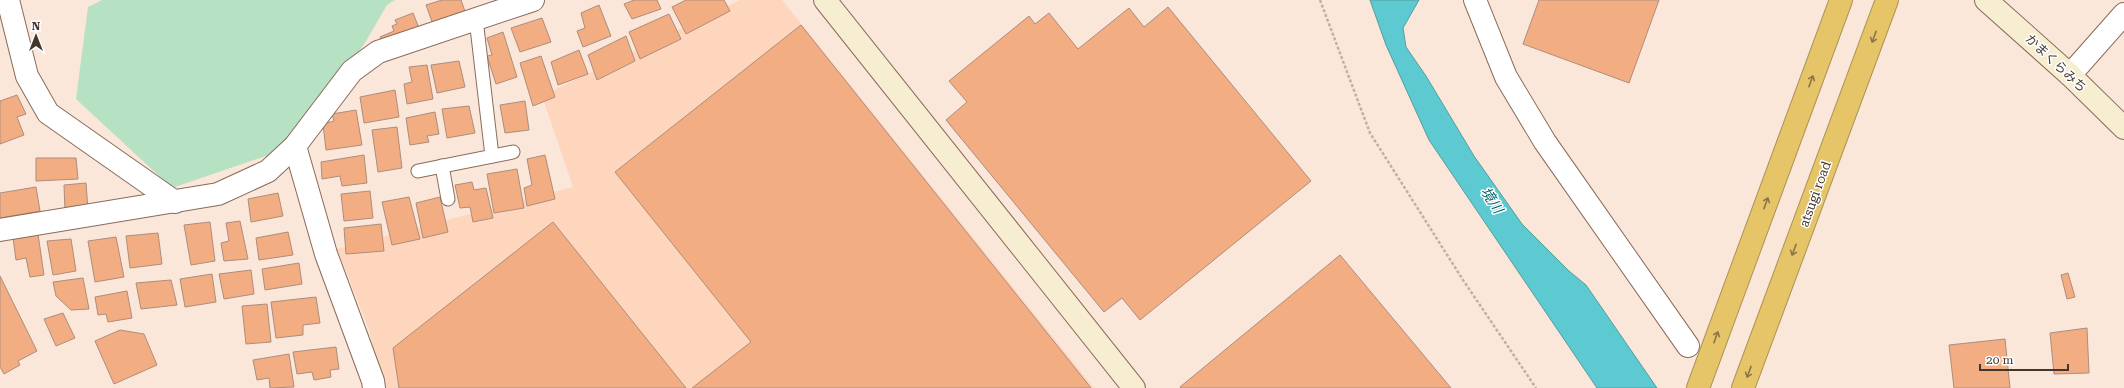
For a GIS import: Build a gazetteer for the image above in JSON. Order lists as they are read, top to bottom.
{
  "streets": {
    "highway": ["atsugi road"],
    "street": ["かまくらみち"]
  },
  "water": ["境川"],
  "scale_bar": "20 m",
  "north": "top"
}
